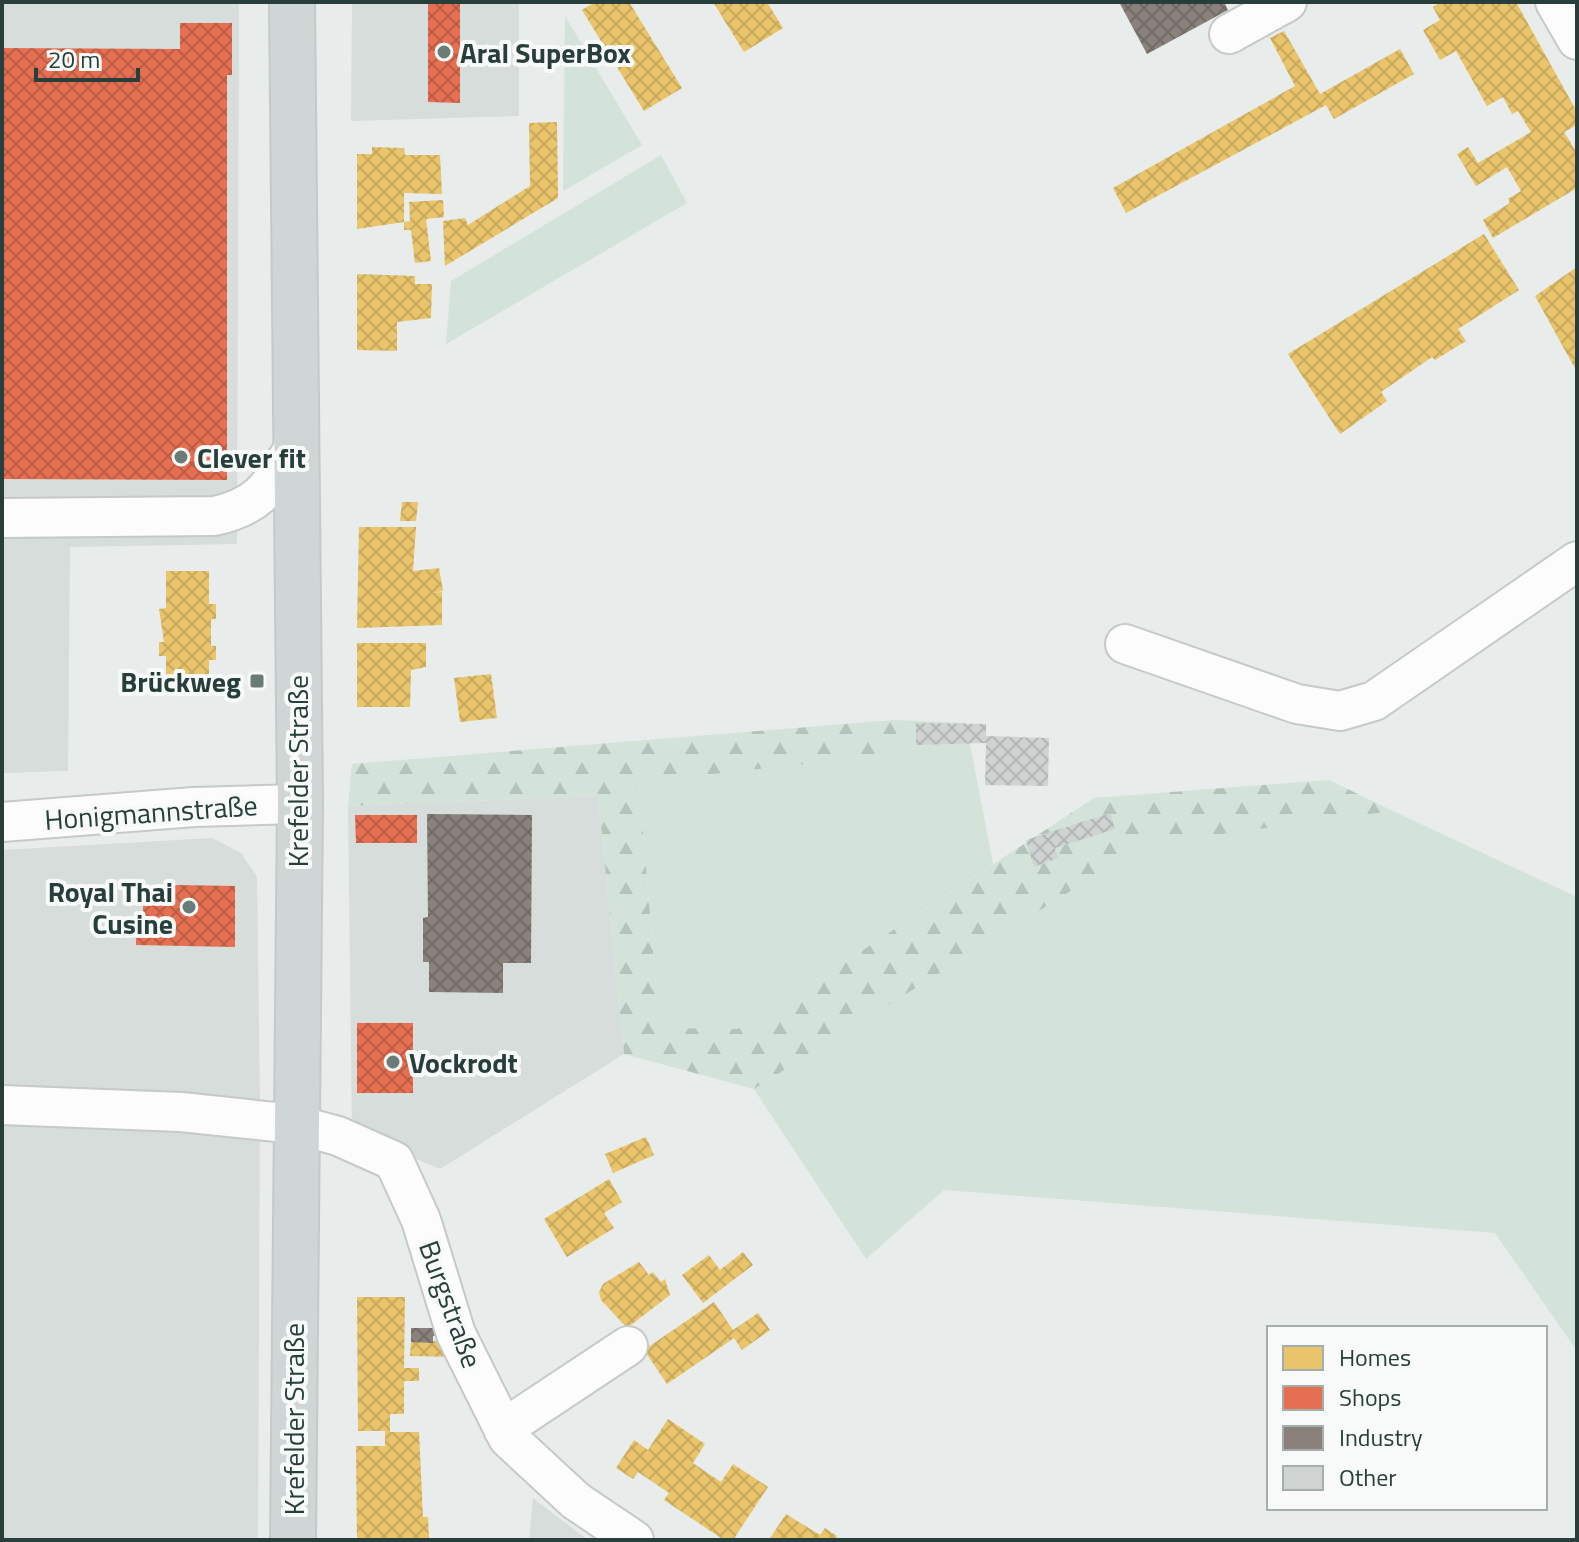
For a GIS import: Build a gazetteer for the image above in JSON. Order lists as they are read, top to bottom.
{
  "streets": {
    "main road": ["Krefelder Straße"],
    "street": ["Honigmannstraße", "Burgstraße"]
  },
  "crossings": [
    ["Krefelder Straße", "Honigmannstraße"],
    ["Krefelder Straße", "Burgstraße"]
  ],
  "places": {
    "other": [
      "Aral SuperBox",
      "Clever fit",
      "Royal Thai Cusine",
      "Vockrodt"
    ],
    "transit": ["Brückweg"]
  },
  "legend": [
    "Homes",
    "Shops",
    "Industry",
    "Other"
  ],
  "scale_bar": "20 m"
}
